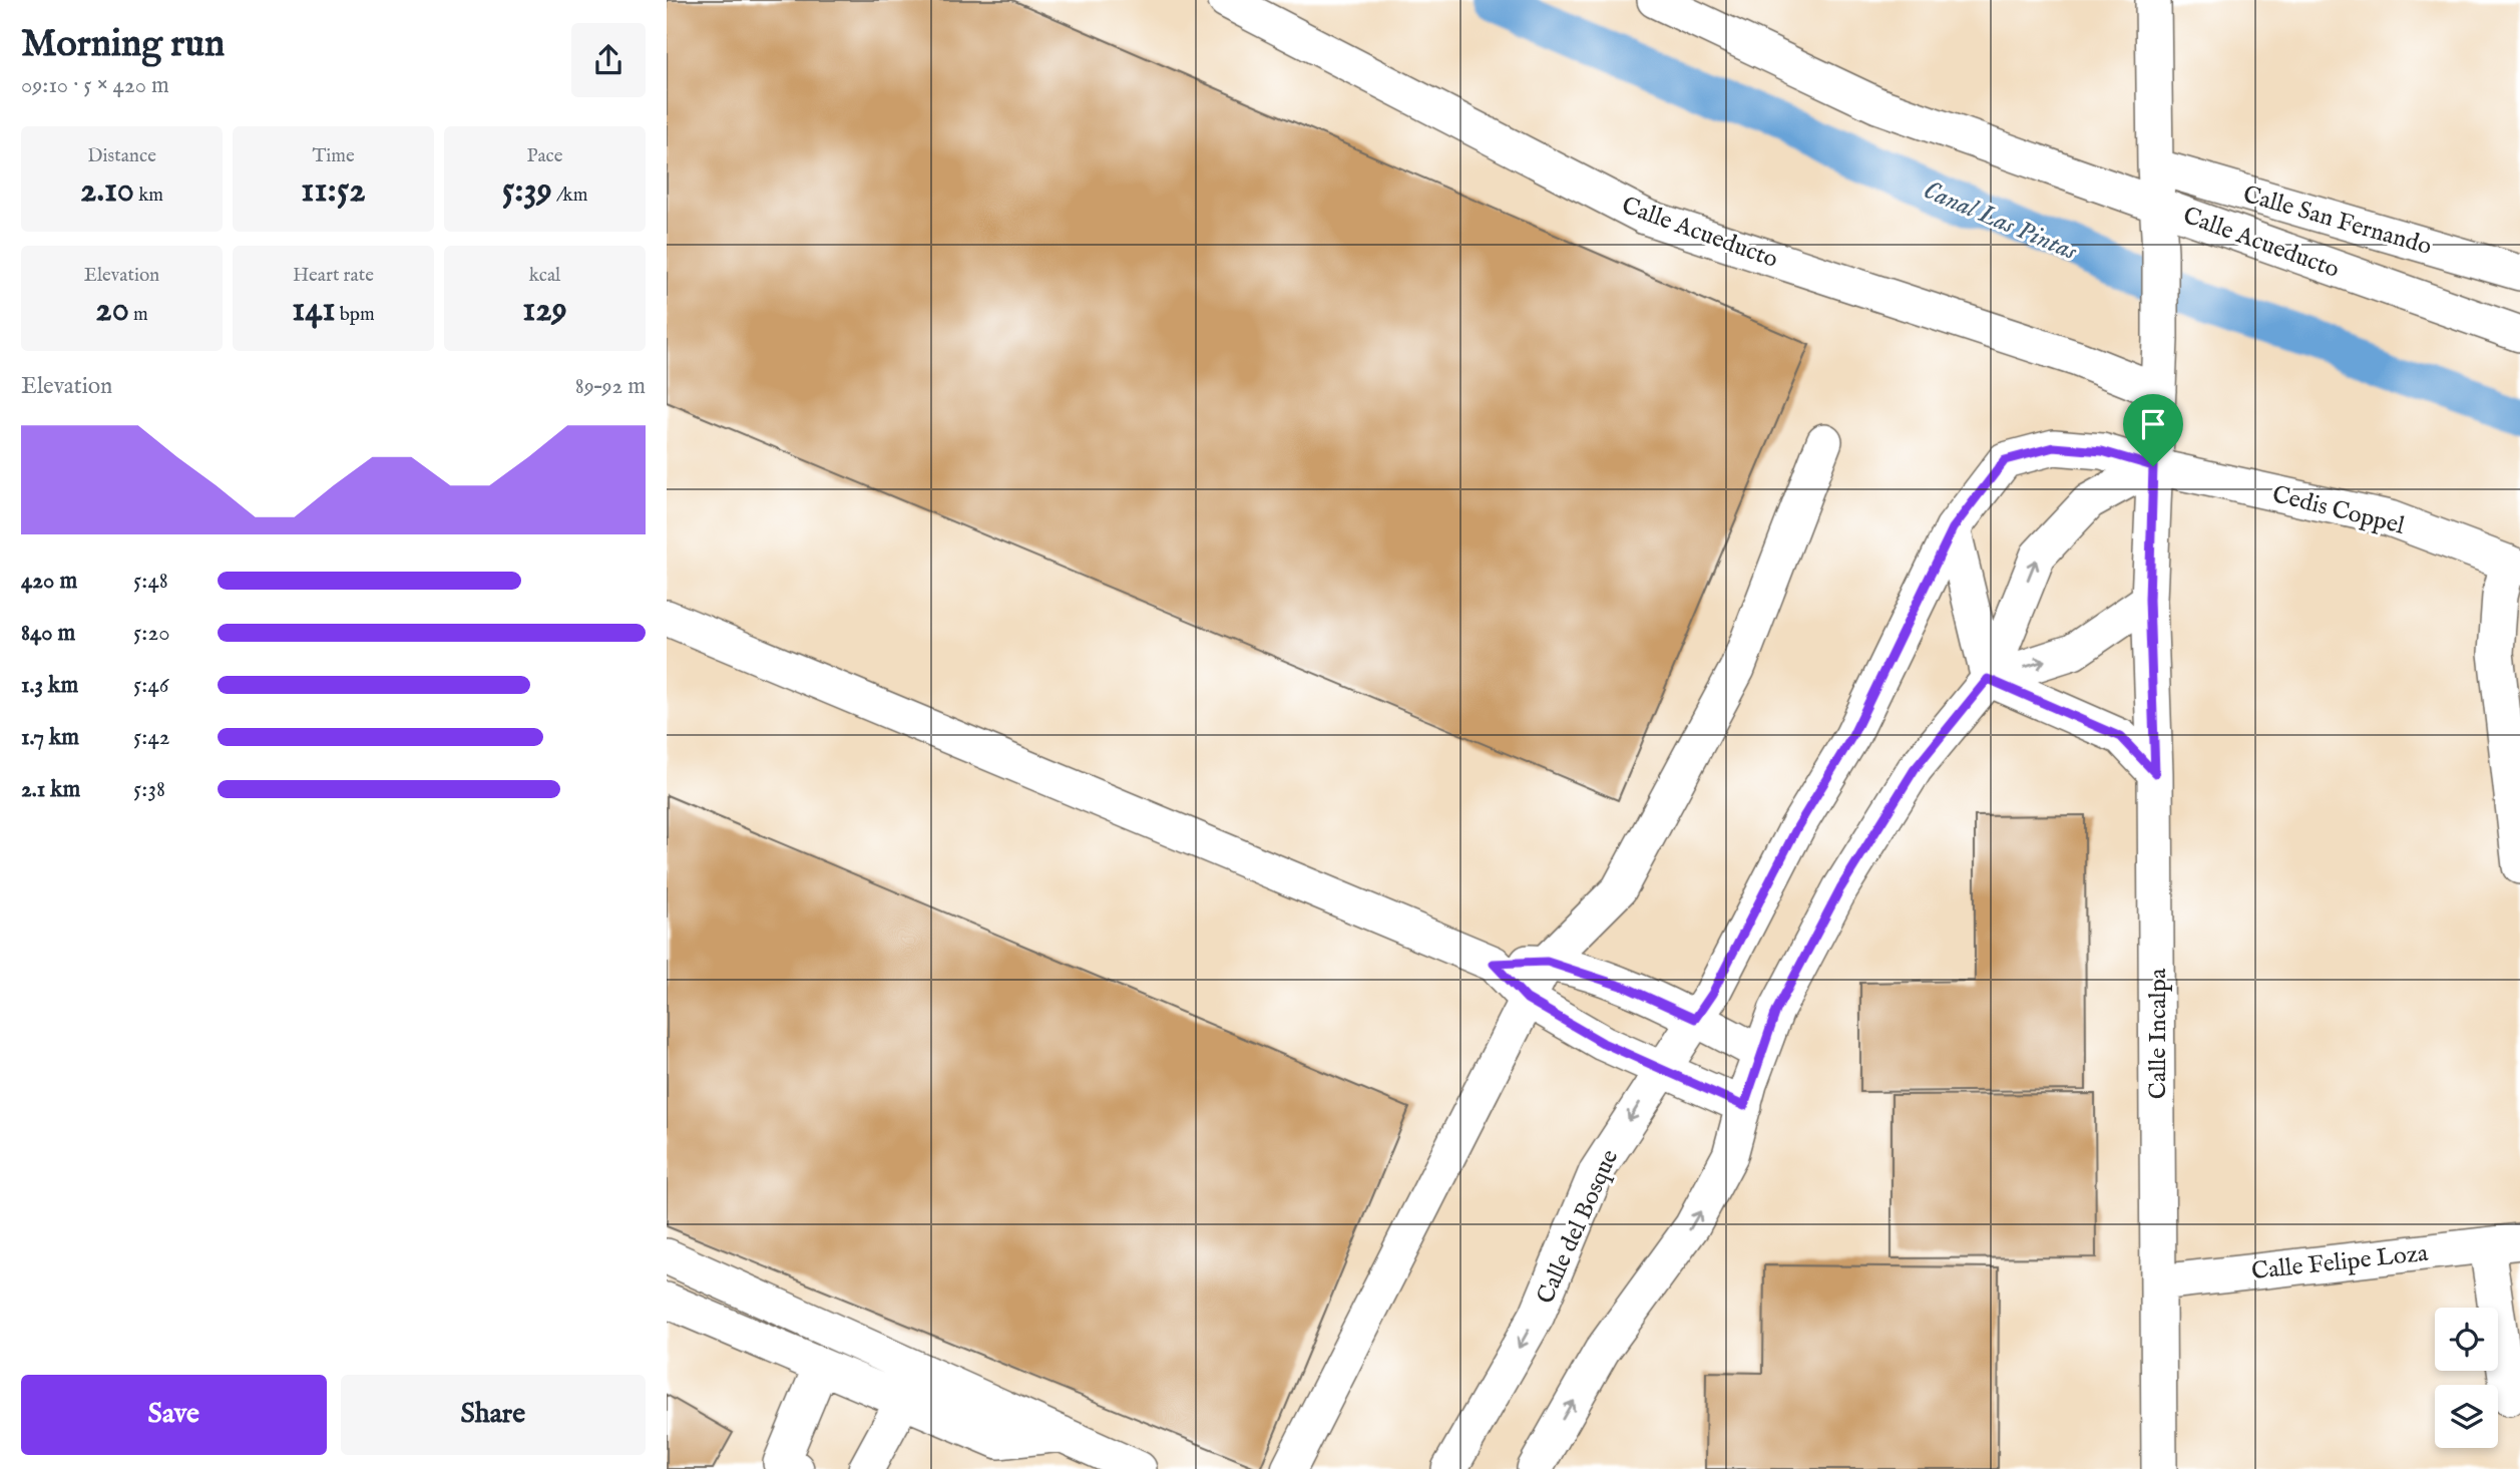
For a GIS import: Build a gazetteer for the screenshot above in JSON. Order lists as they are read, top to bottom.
{
  "streets": {
    "street": [
      "Calle San Fernando",
      "Calle Acueducto",
      "Cedis Coppel",
      "Calle Incalpa",
      "Calle del Bosque",
      "Calle Felipe Loza"
    ]
  },
  "crossings": [
    ["Cedis Coppel", "Calle Incalpa"],
    ["Cedis Coppel", "Calle del Bosque"],
    ["Calle Incalpa", "Calle del Bosque"],
    ["Calle Incalpa", "Calle Felipe Loza"]
  ],
  "water": ["Canal Las Pintas"],
  "page": {
    "heading": ["Morning run", "09:10 · 5 × 420 m"],
    "stats": [
      ["Distance", "2.10 km"],
      ["Time", "11:52"],
      ["Pace", "5:39 /km"],
      ["Elevation", "20 m"],
      ["Heart rate", "141 bpm"],
      ["kcal", "129"]
    ],
    "chart": ["Elevation", "89–92 m"],
    "list": [
      {
        "name": "420 m",
        "note": "5:48"
      },
      {
        "name": "840 m",
        "note": "5:20"
      },
      {
        "name": "1.3 km",
        "note": "5:46"
      },
      {
        "name": "1.7 km",
        "note": "5:42"
      },
      {
        "name": "2.1 km",
        "note": "5:38"
      }
    ],
    "buttons": ["Save", "Share"]
  }
}
